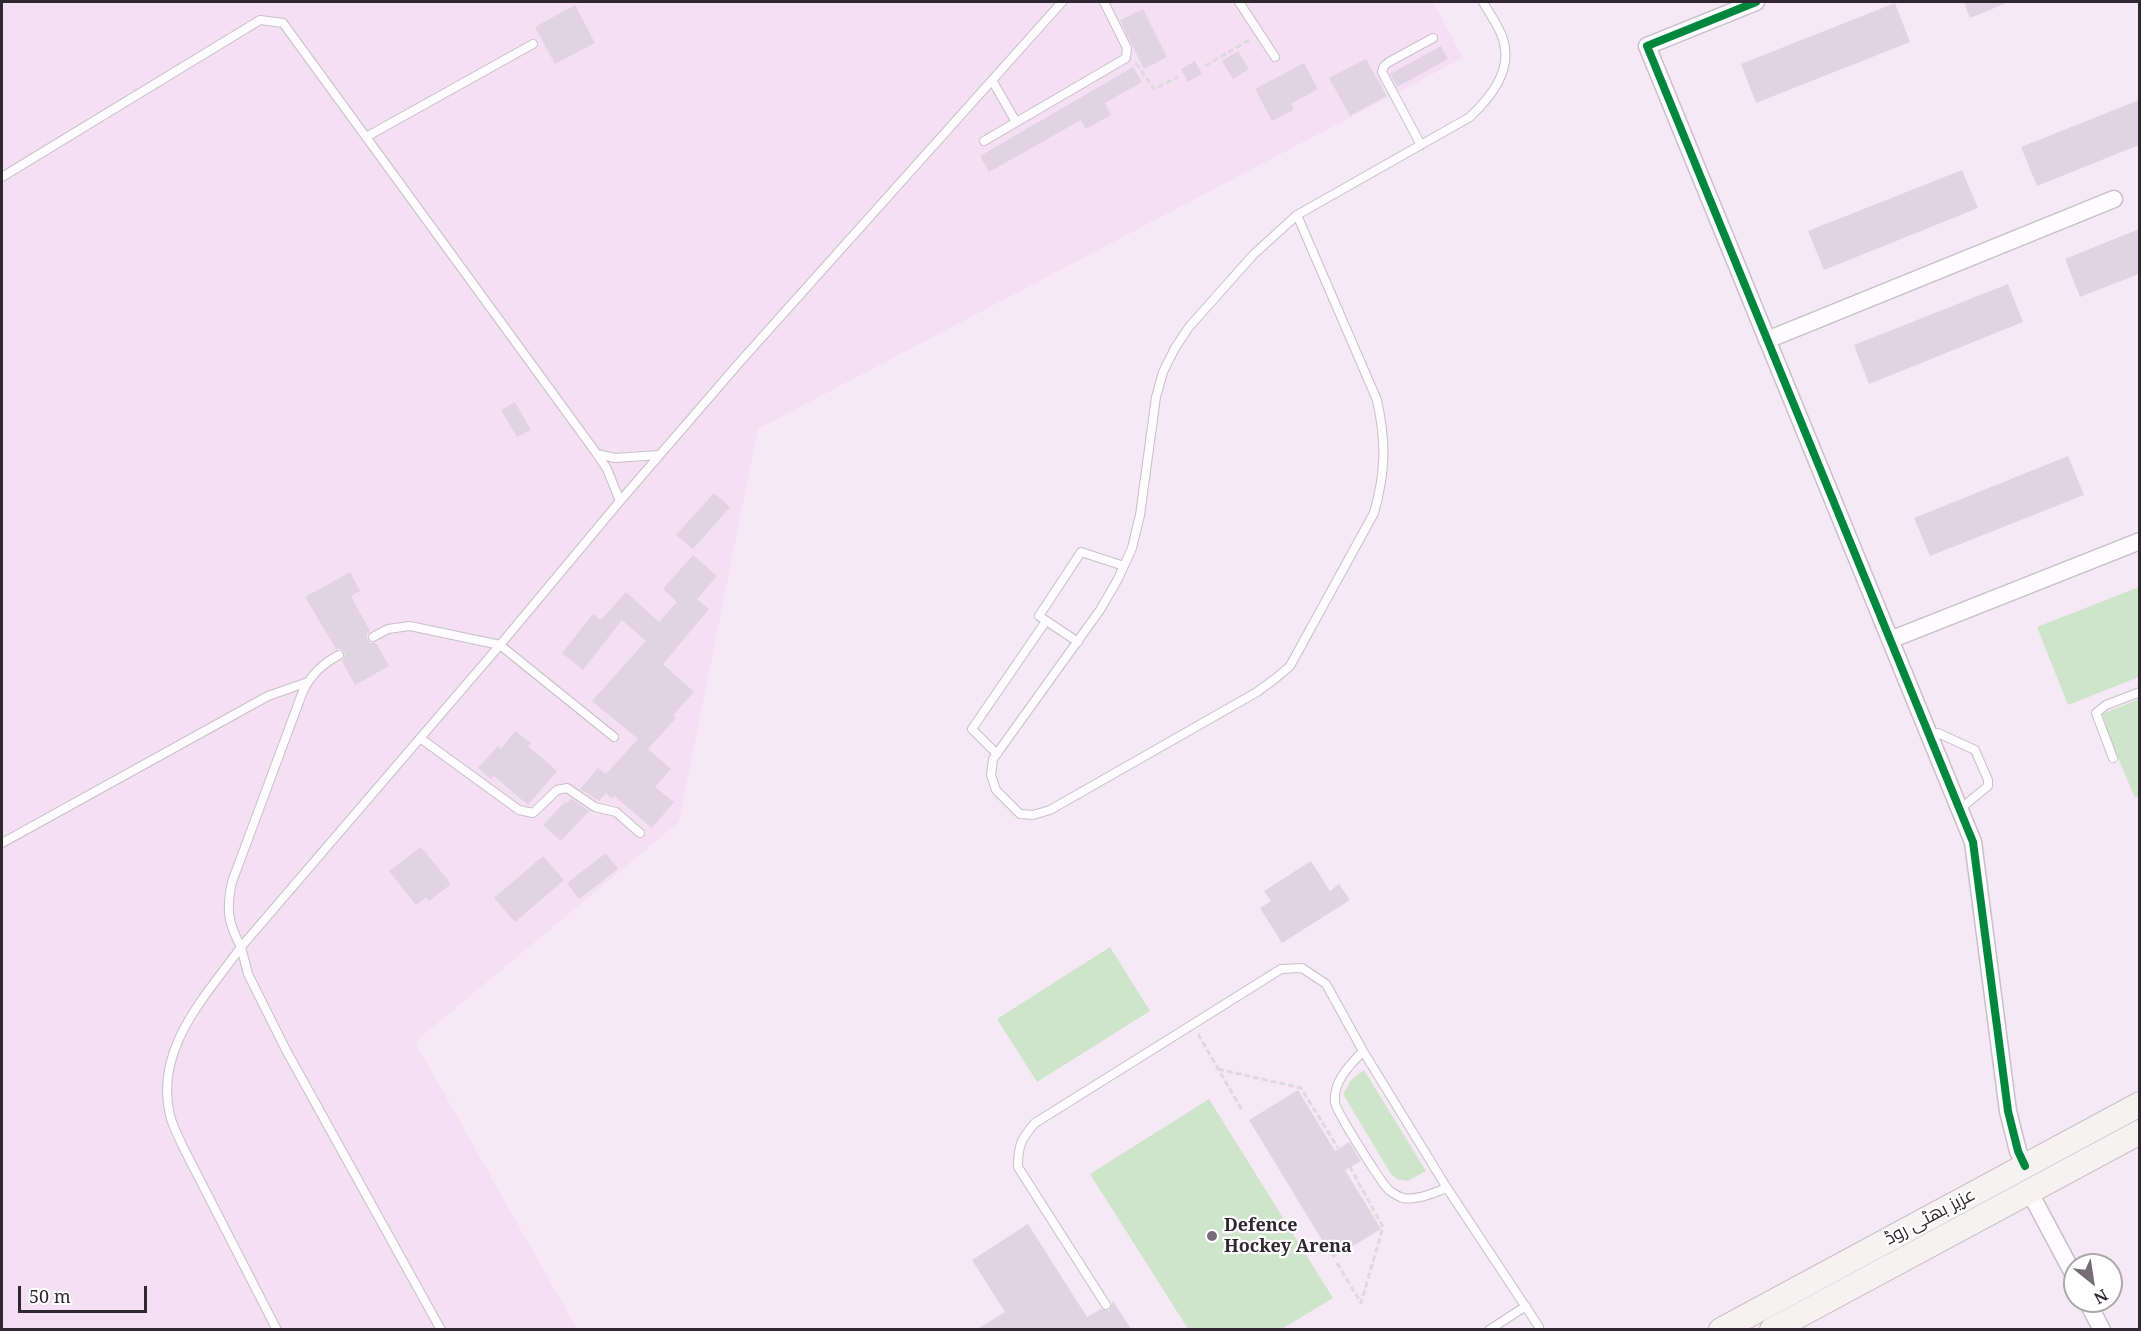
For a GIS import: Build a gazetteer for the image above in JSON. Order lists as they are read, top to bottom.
{
  "streets": {
    "main road": ["عزیز بھٹی روڈ"]
  },
  "places": ["Defence Hockey Arena"],
  "scale_bar": "50 m",
  "north": "bottom right"
}
